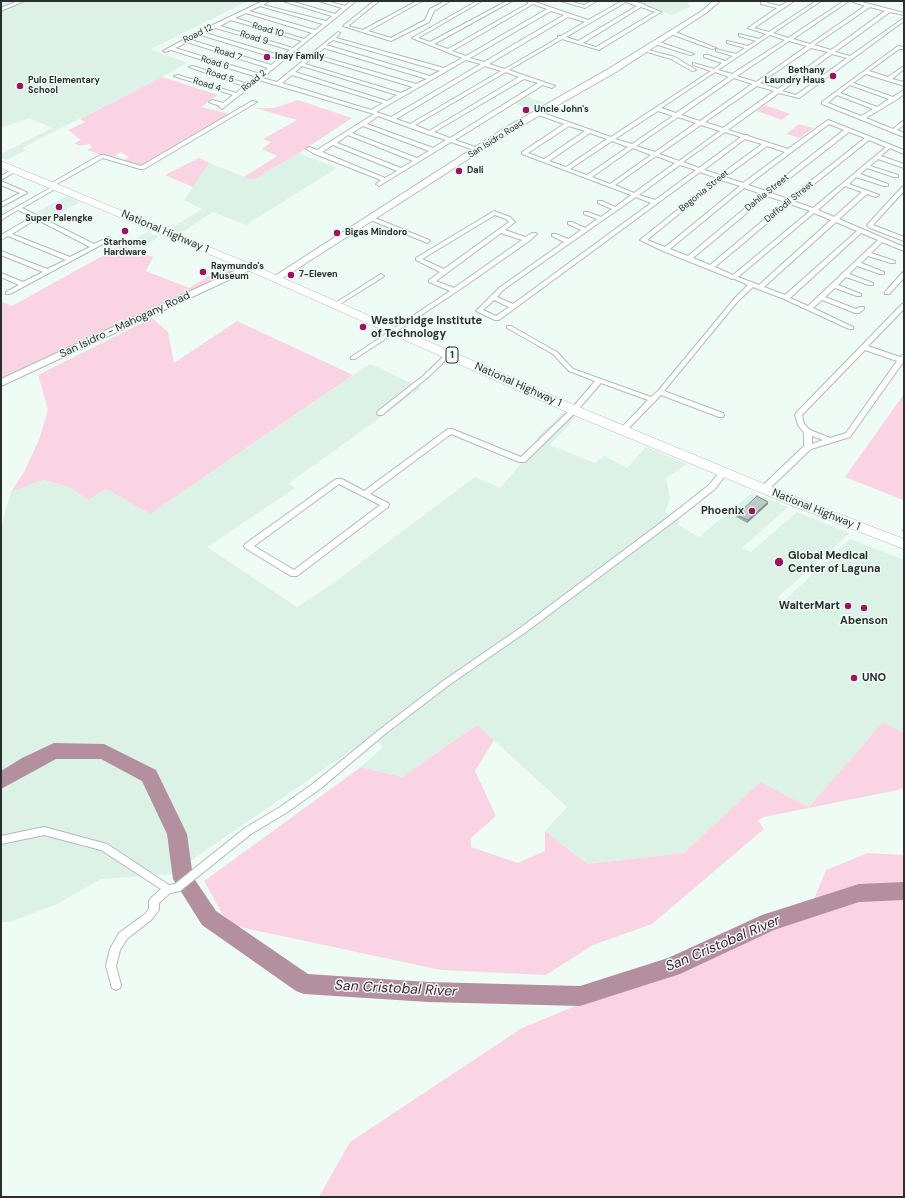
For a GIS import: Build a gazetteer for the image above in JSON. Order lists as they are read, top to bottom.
{
  "streets": {
    "highway": ["National Highway 1", "1"],
    "street": [
      "Road 10",
      "Road 12",
      "Road 9",
      "Road 7",
      "Road 6",
      "Road 5",
      "Road 2",
      "Road 4",
      "San Isidro Road",
      "Begonia Street",
      "Dahlia Street",
      "Daffodil Street",
      "San Isidro - Mahogany Road"
    ]
  },
  "crossings": [
    ["Road 10", "Road 12"],
    ["Road 10", "Road 2"],
    ["Road 12", "Road 9"],
    ["Road 12", "Road 7"],
    ["Road 12", "Road 6"],
    ["Road 9", "Road 2"],
    ["Road 7", "Road 2"],
    ["Road 6", "Road 2"],
    ["Road 6", "San Isidro Road"],
    ["Road 5", "Road 2"],
    ["Road 5", "Road 4"],
    ["Road 2", "Road 4"],
    ["San Isidro Road", "National Highway 1"],
    ["National Highway 1", "San Isidro - Mahogany Road"]
  ],
  "water": ["San Cristobal River"],
  "places": [
    "Inay Family",
    "Bethany Laundry Haus",
    "Pulo Elementary School",
    "Uncle John's",
    "Dali",
    "Super Palengke",
    "Starhome Hardware",
    "Bigas Mindoro",
    "Raymundo's Museum",
    "7-Eleven",
    "Westbridge Institute of Technology",
    "Phoenix",
    "Global Medical Center of Laguna",
    "WalterMart",
    "Abenson",
    "UNO"
  ]
}
